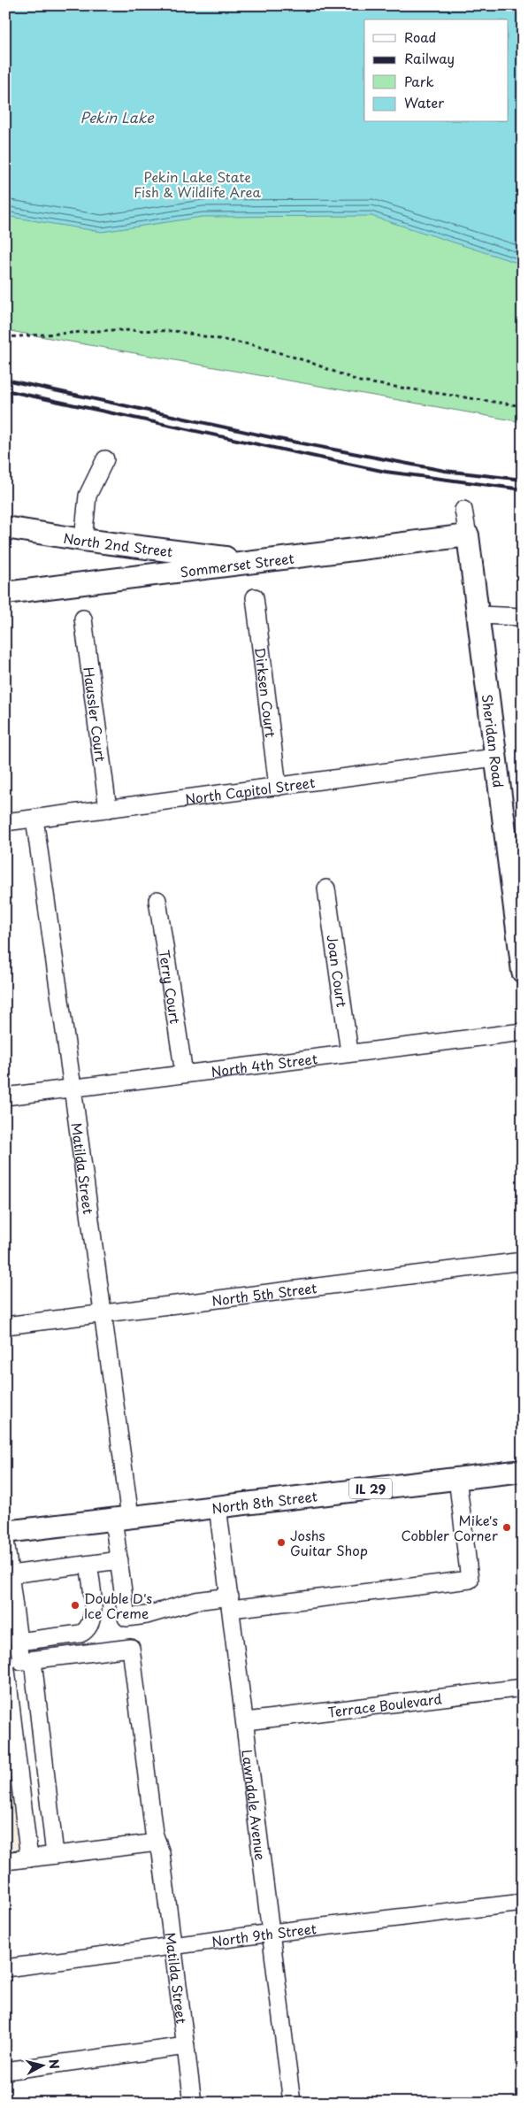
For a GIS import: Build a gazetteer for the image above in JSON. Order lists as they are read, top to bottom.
{
  "streets": {
    "main road": [
      "North 2nd Street",
      "Sommerset Street",
      "Sheridan Road",
      "IL 29",
      "North 8th Street"
    ],
    "street": [
      "Dirksen Court",
      "Haussler Court",
      "North Capitol Street",
      "Joan Court",
      "Terry Court",
      "North 4th Street",
      "Matilda Street",
      "North 5th Street",
      "Terrace Boulevard",
      "Lawndale Avenue",
      "North 9th Street"
    ]
  },
  "crossings": [
    ["North 2nd Street", "Sommerset Street"],
    ["Sommerset Street", "Sheridan Road"],
    ["Dirksen Court", "North Capitol Street"],
    ["Haussler Court", "North Capitol Street"],
    ["Sheridan Road", "North Capitol Street"],
    ["North Capitol Street", "Matilda Street"],
    ["Joan Court", "North 4th Street"],
    ["Terry Court", "North 4th Street"],
    ["North 4th Street", "Matilda Street"],
    ["Matilda Street", "North 5th Street"],
    ["Matilda Street", "North 8th Street"],
    ["Matilda Street", "Lawndale Avenue"],
    ["Matilda Street", "North 9th Street"],
    ["North 8th Street", "Lawndale Avenue"],
    ["Terrace Boulevard", "Lawndale Avenue"],
    ["Lawndale Avenue", "North 9th Street"]
  ],
  "water": ["Pekin Lake"],
  "parks": ["Pekin Lake State Fish & Wildlife Area"],
  "places": ["Mike's Cobbler Corner", "Joshs Guitar Shop", "Double D's Ice Creme"],
  "legend": [
    "Road",
    "Railway",
    "Park",
    "Water"
  ],
  "north": "right"
}
